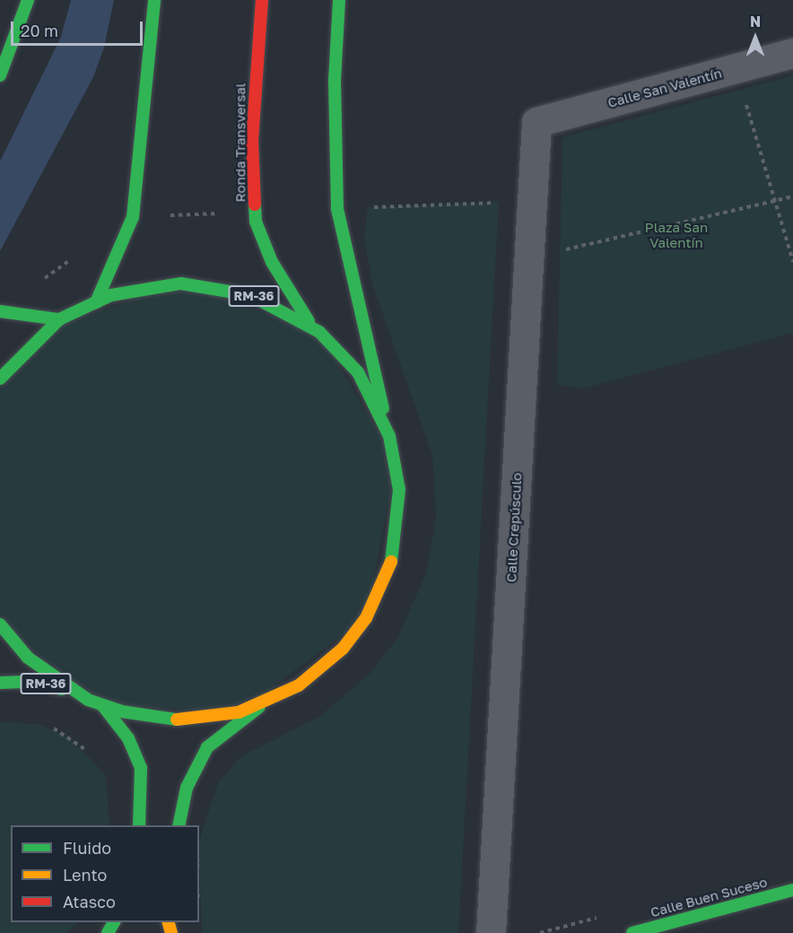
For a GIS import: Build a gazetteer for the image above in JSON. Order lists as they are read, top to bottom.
{
  "streets": {
    "main road": ["Ronda Transversal", "RM-36", "Calle Buen Suceso"],
    "street": ["Calle San Valentín", "Calle Crepúsculo"]
  },
  "crossings": [
    ["Calle San Valentín", "Calle Crepúsculo"],
    ["Ronda Transversal", "RM-36"]
  ],
  "parks": ["Plaza San Valentín"],
  "legend": ["Fluido", "Lento", "Atasco"],
  "scale_bar": "20 m",
  "north": "top"
}
